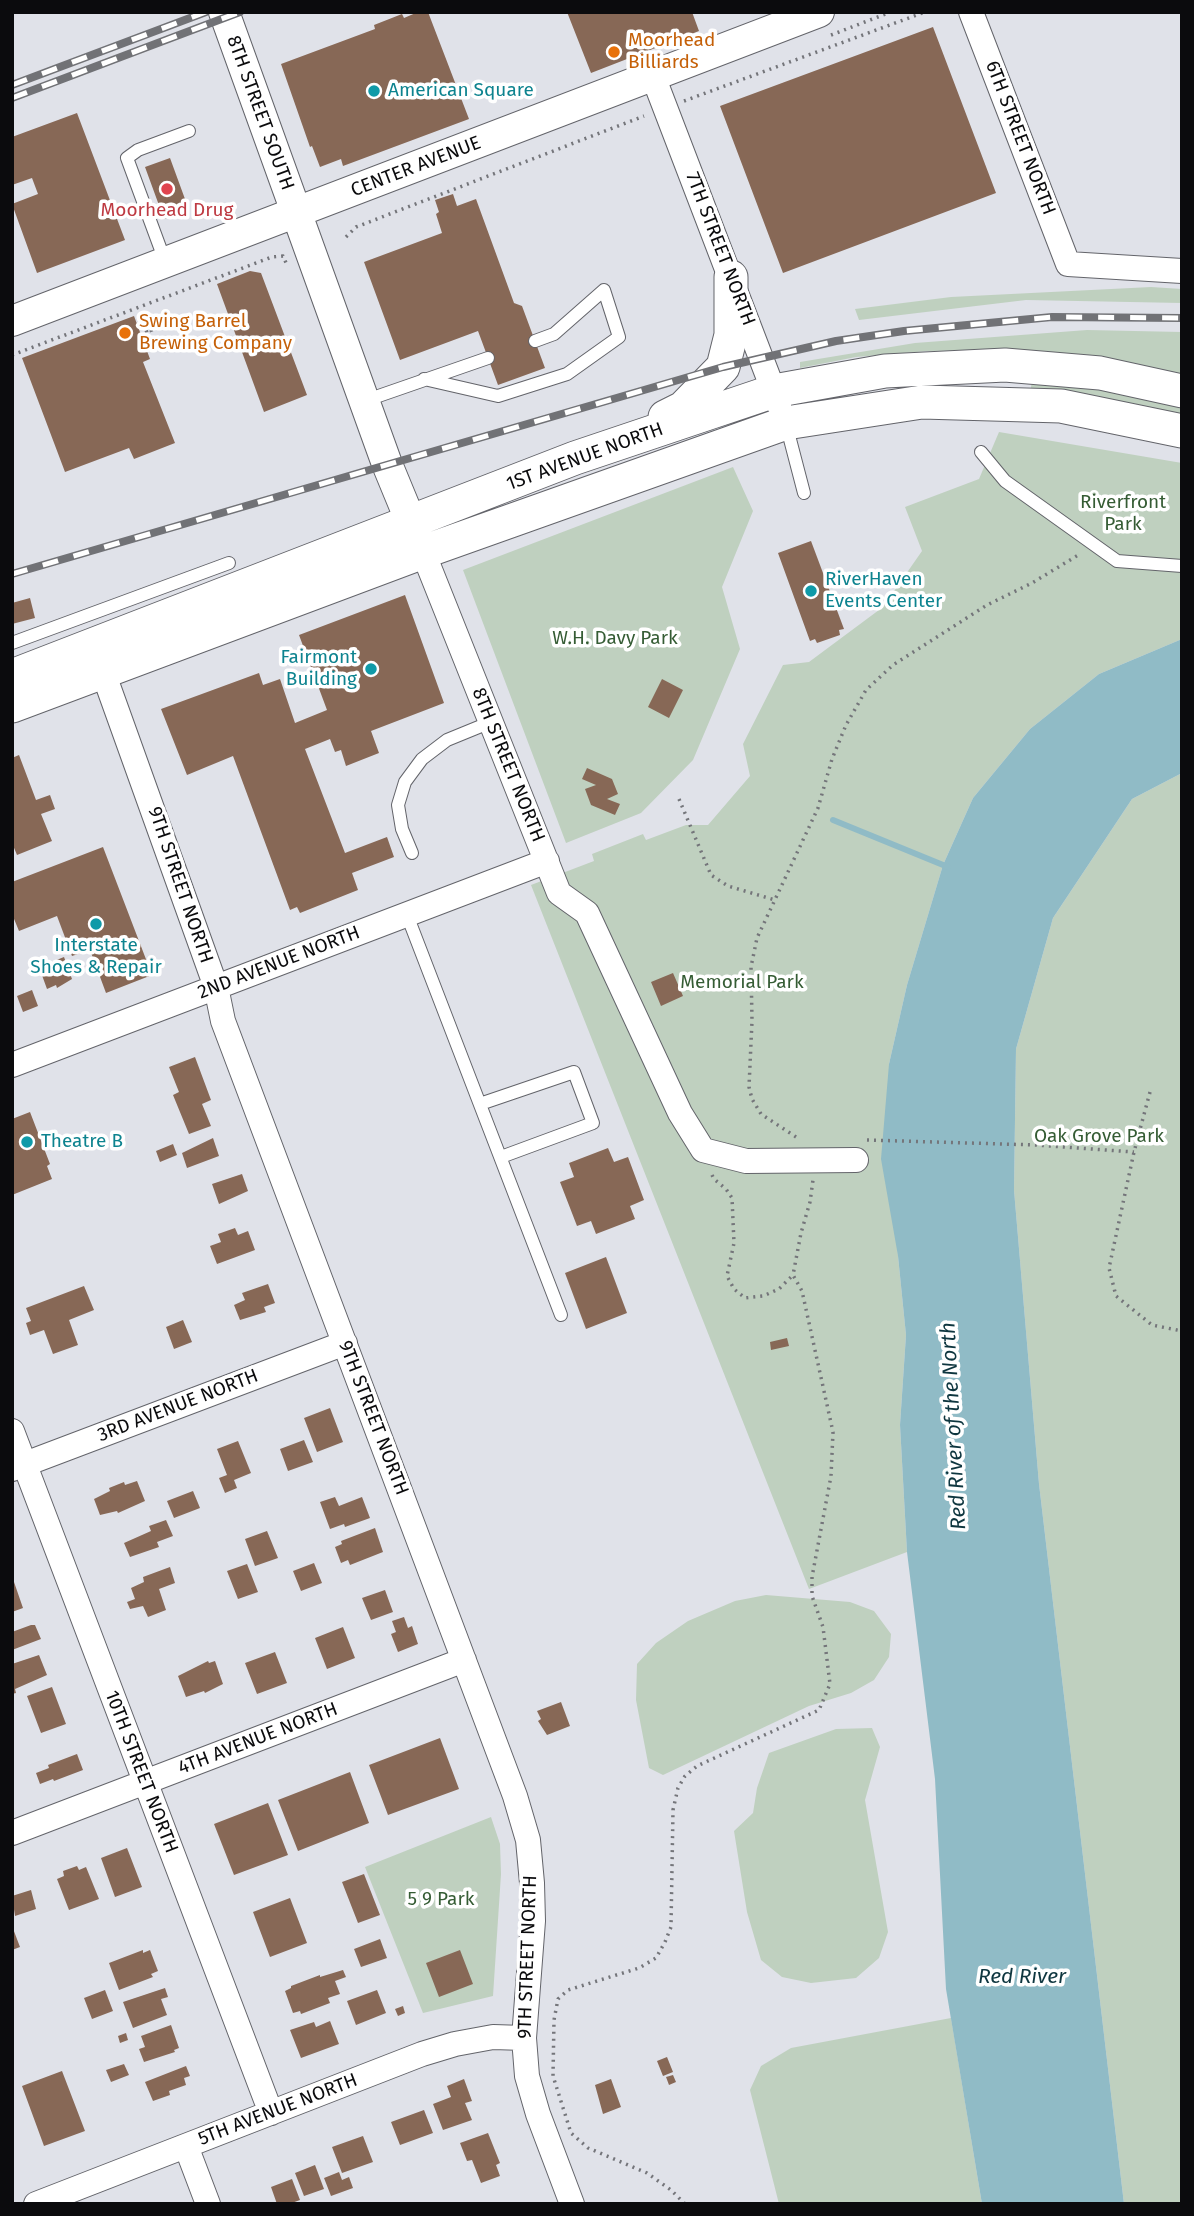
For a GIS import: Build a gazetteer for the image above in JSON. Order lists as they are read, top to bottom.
{
  "streets": {
    "main road": ["1ST AVENUE NORTH"],
    "street": [
      "8TH STREET SOUTH",
      "6TH STREET NORTH",
      "CENTER AVENUE",
      "7TH STREET NORTH",
      "8TH STREET NORTH",
      "9TH STREET NORTH",
      "2ND AVENUE NORTH",
      "3RD AVENUE NORTH",
      "4TH AVENUE NORTH",
      "10TH STREET NORTH",
      "5TH AVENUE NORTH"
    ]
  },
  "crossings": [
    ["8TH STREET SOUTH", "CENTER AVENUE"],
    ["8TH STREET SOUTH", "8TH STREET NORTH"],
    ["CENTER AVENUE", "7TH STREET NORTH"],
    ["CENTER AVENUE", "8TH STREET NORTH"],
    ["7TH STREET NORTH", "1ST AVENUE NORTH"],
    ["1ST AVENUE NORTH", "8TH STREET NORTH"],
    ["1ST AVENUE NORTH", "9TH STREET NORTH"],
    ["8TH STREET NORTH", "2ND AVENUE NORTH"],
    ["9TH STREET NORTH", "2ND AVENUE NORTH"],
    ["9TH STREET NORTH", "3RD AVENUE NORTH"],
    ["9TH STREET NORTH", "4TH AVENUE NORTH"],
    ["9TH STREET NORTH", "5TH AVENUE NORTH"],
    ["3RD AVENUE NORTH", "10TH STREET NORTH"],
    ["4TH AVENUE NORTH", "10TH STREET NORTH"],
    ["10TH STREET NORTH", "5TH AVENUE NORTH"]
  ],
  "water": ["Red River of the North", "Red River"],
  "parks": [
    "Riverfront Park",
    "W.H. Davy Park",
    "Memorial Park",
    "Oak Grove Park",
    "5 9 Park"
  ],
  "places": [
    "Moorhead Billiards",
    "American Square",
    "Moorhead Drug",
    "Swing Barrel Brewing Company",
    "RiverHaven Events Center",
    "Fairmont Building",
    "Interstate Shoes & Repair",
    "Theatre B"
  ]
}
